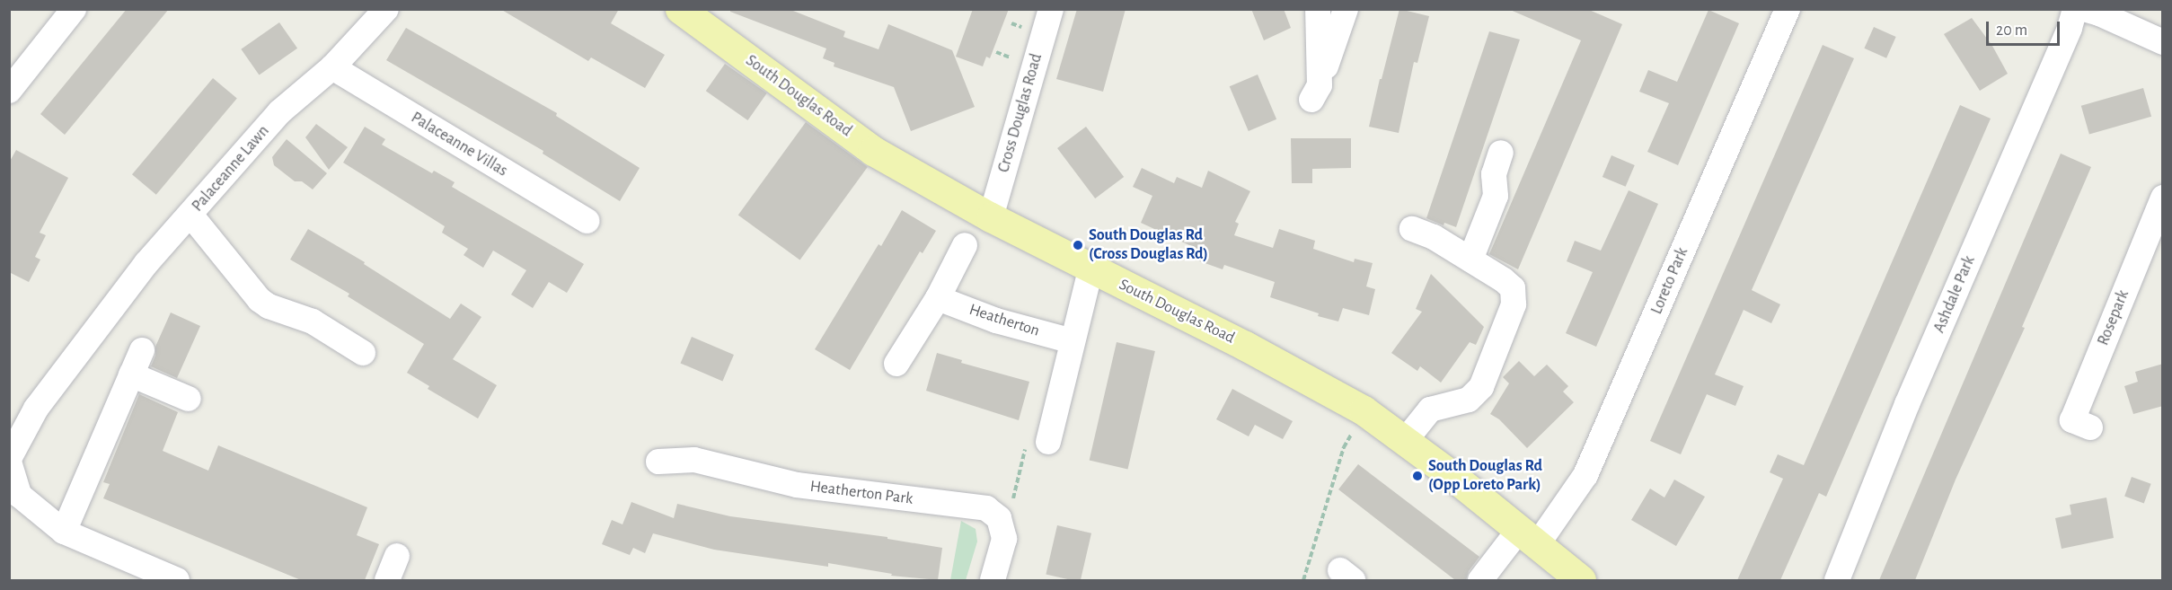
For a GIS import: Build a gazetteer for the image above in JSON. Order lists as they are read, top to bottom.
{
  "streets": {
    "main road": ["South Douglas Road"],
    "street": [
      "Cross Douglas Road",
      "Palaceanne Villas",
      "Palaceanne Lawn",
      "Loreto Park",
      "Ashdale Park",
      "Rosepark",
      "Heatherton",
      "Heatherton Park"
    ]
  },
  "crossings": [
    ["South Douglas Road", "Cross Douglas Road"],
    ["South Douglas Road", "Loreto Park"],
    ["Palaceanne Villas", "Palaceanne Lawn"]
  ],
  "places": ["South Douglas Rd (Cross Douglas Rd)", "South Douglas Rd (Opp Loreto Park)"],
  "scale_bar": "20 m"
}
